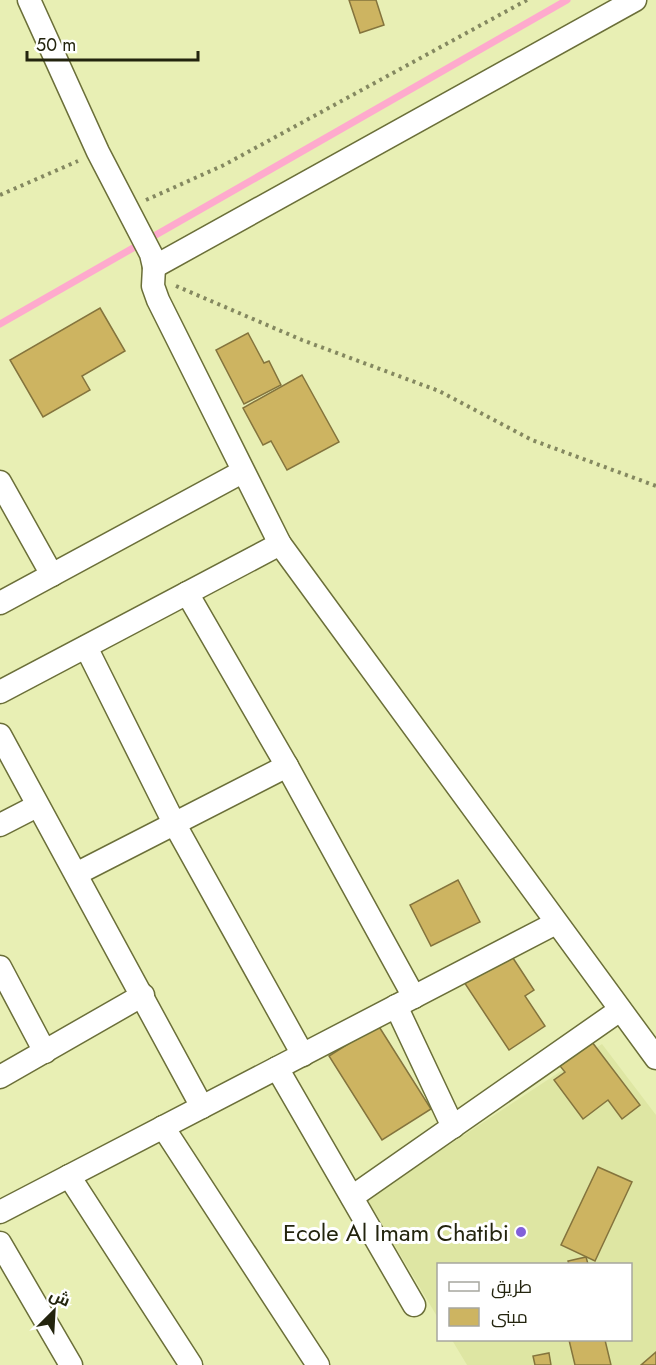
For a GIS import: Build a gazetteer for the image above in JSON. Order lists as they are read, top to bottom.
{
  "places": ["Ecole Al Imam Chatibi"],
  "legend": ["طريق", "مبنى"],
  "scale_bar": "50 m",
  "north": "top right"
}
